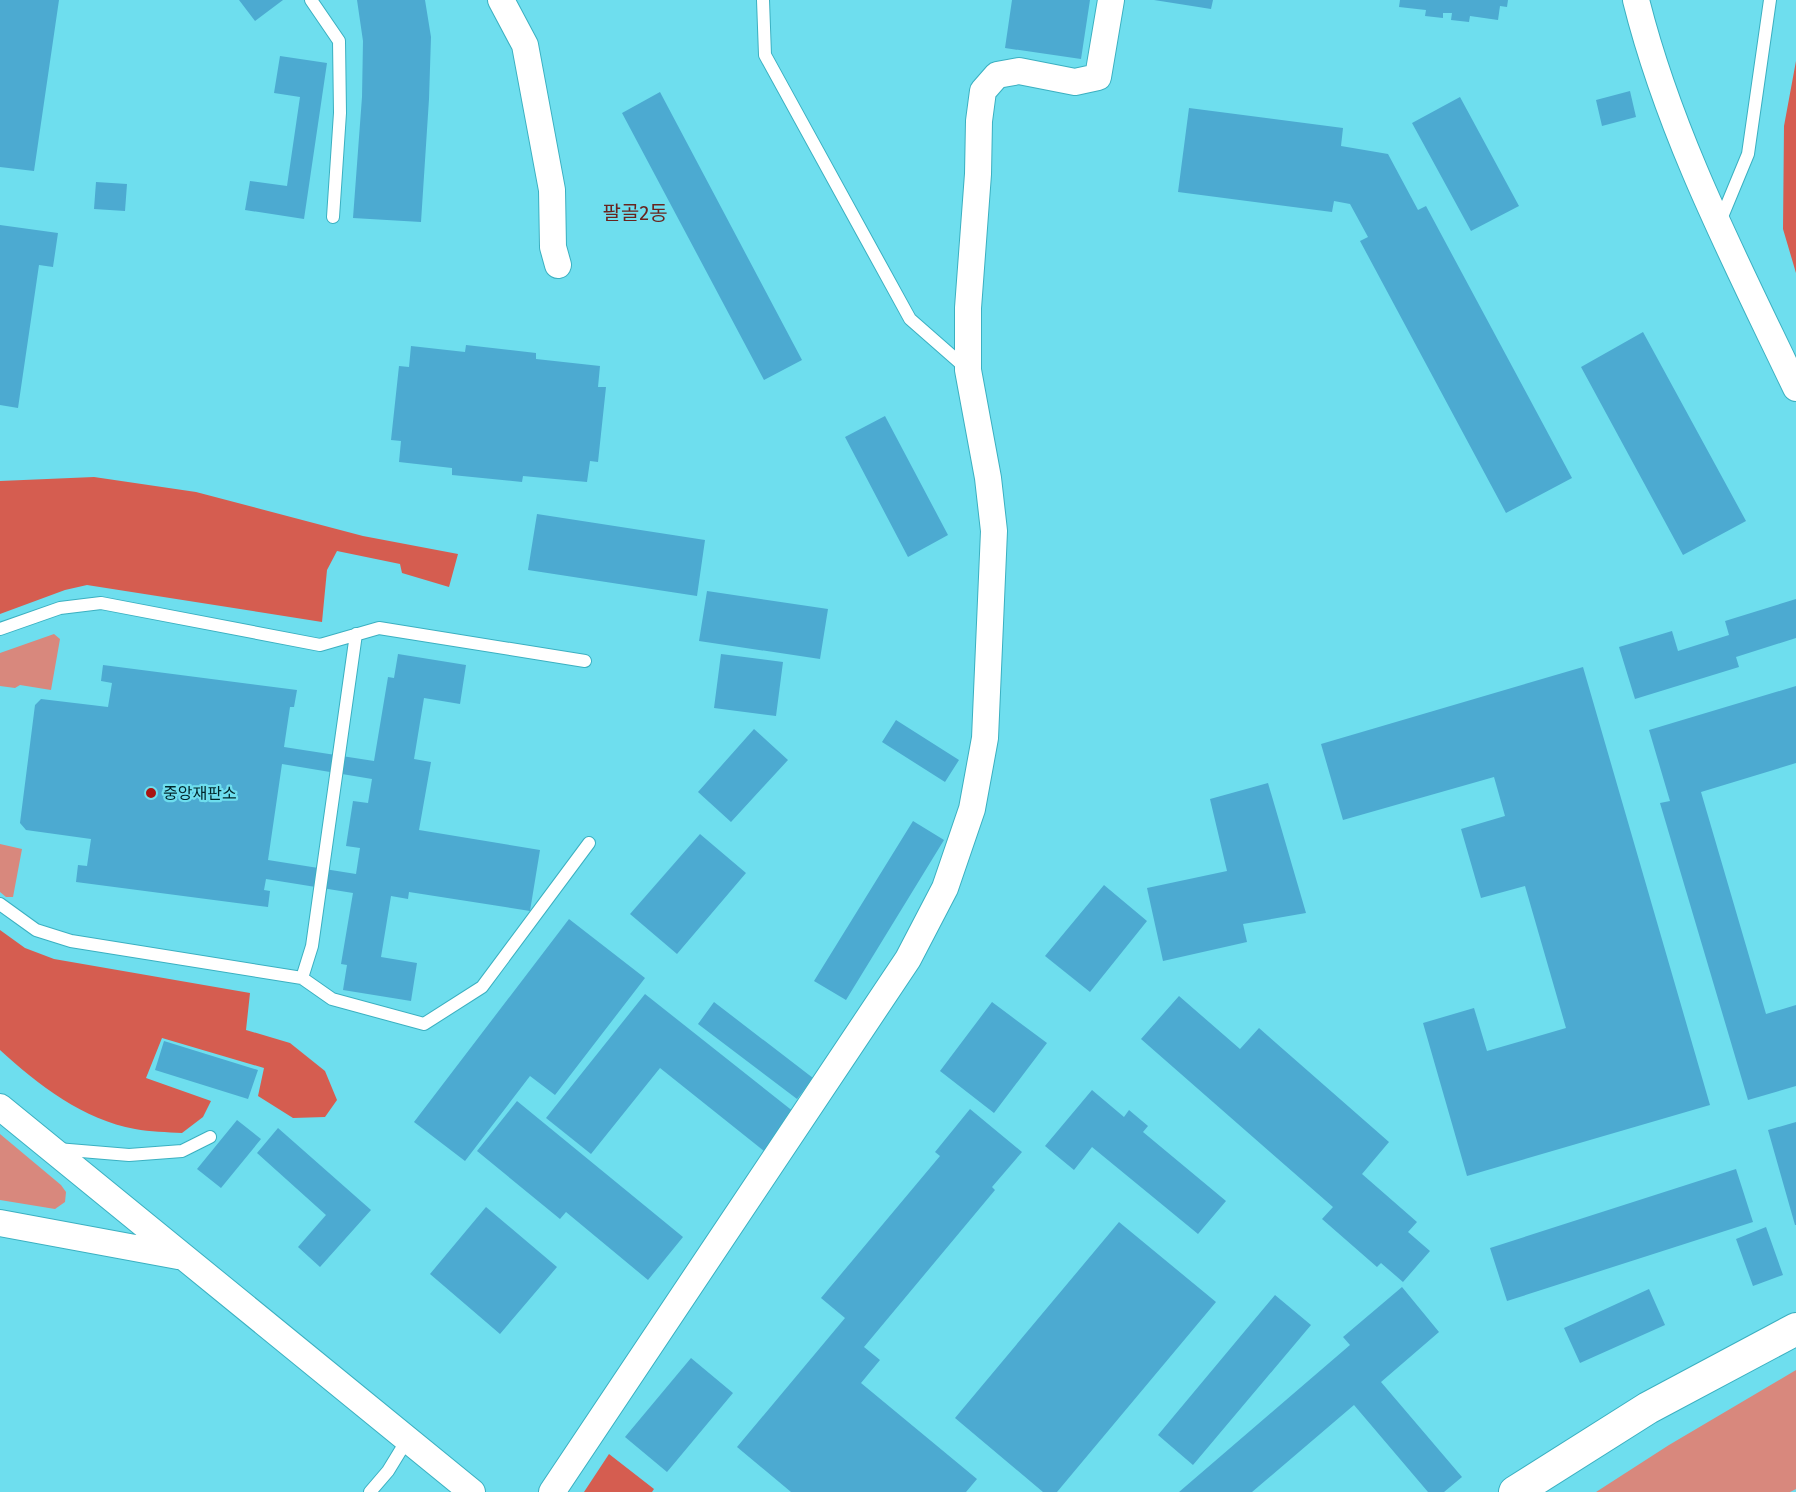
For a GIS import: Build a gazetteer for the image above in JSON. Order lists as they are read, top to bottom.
{
  "districts": ["팔골2동"],
  "places": ["중앙재판소"]
}
